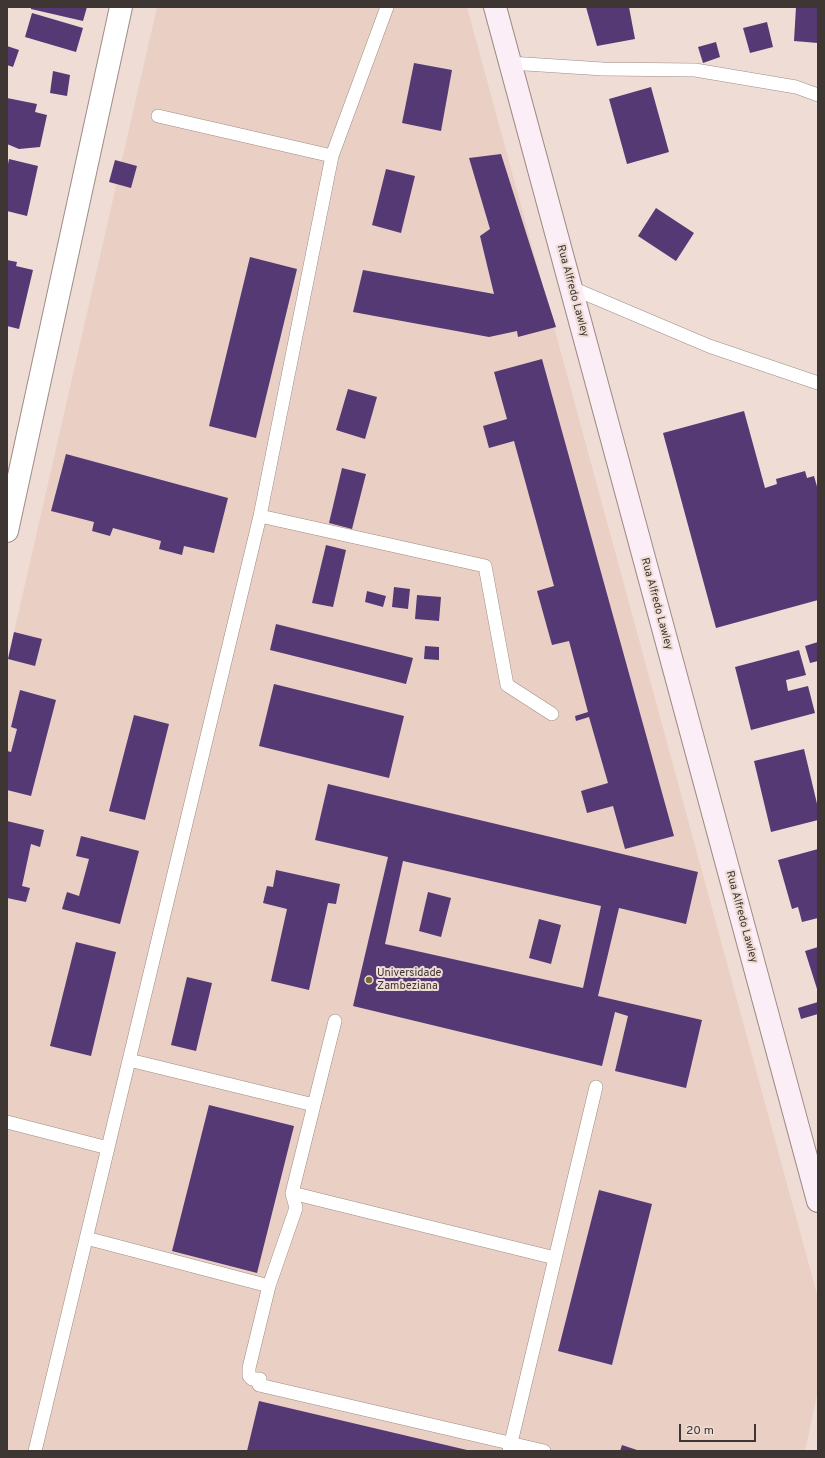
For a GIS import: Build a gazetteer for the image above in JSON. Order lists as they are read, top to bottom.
{
  "streets": {
    "main road": ["Rua Alfredo Lawley"]
  },
  "places": ["Universidade Zambeziana"],
  "scale_bar": "20 m"
}
